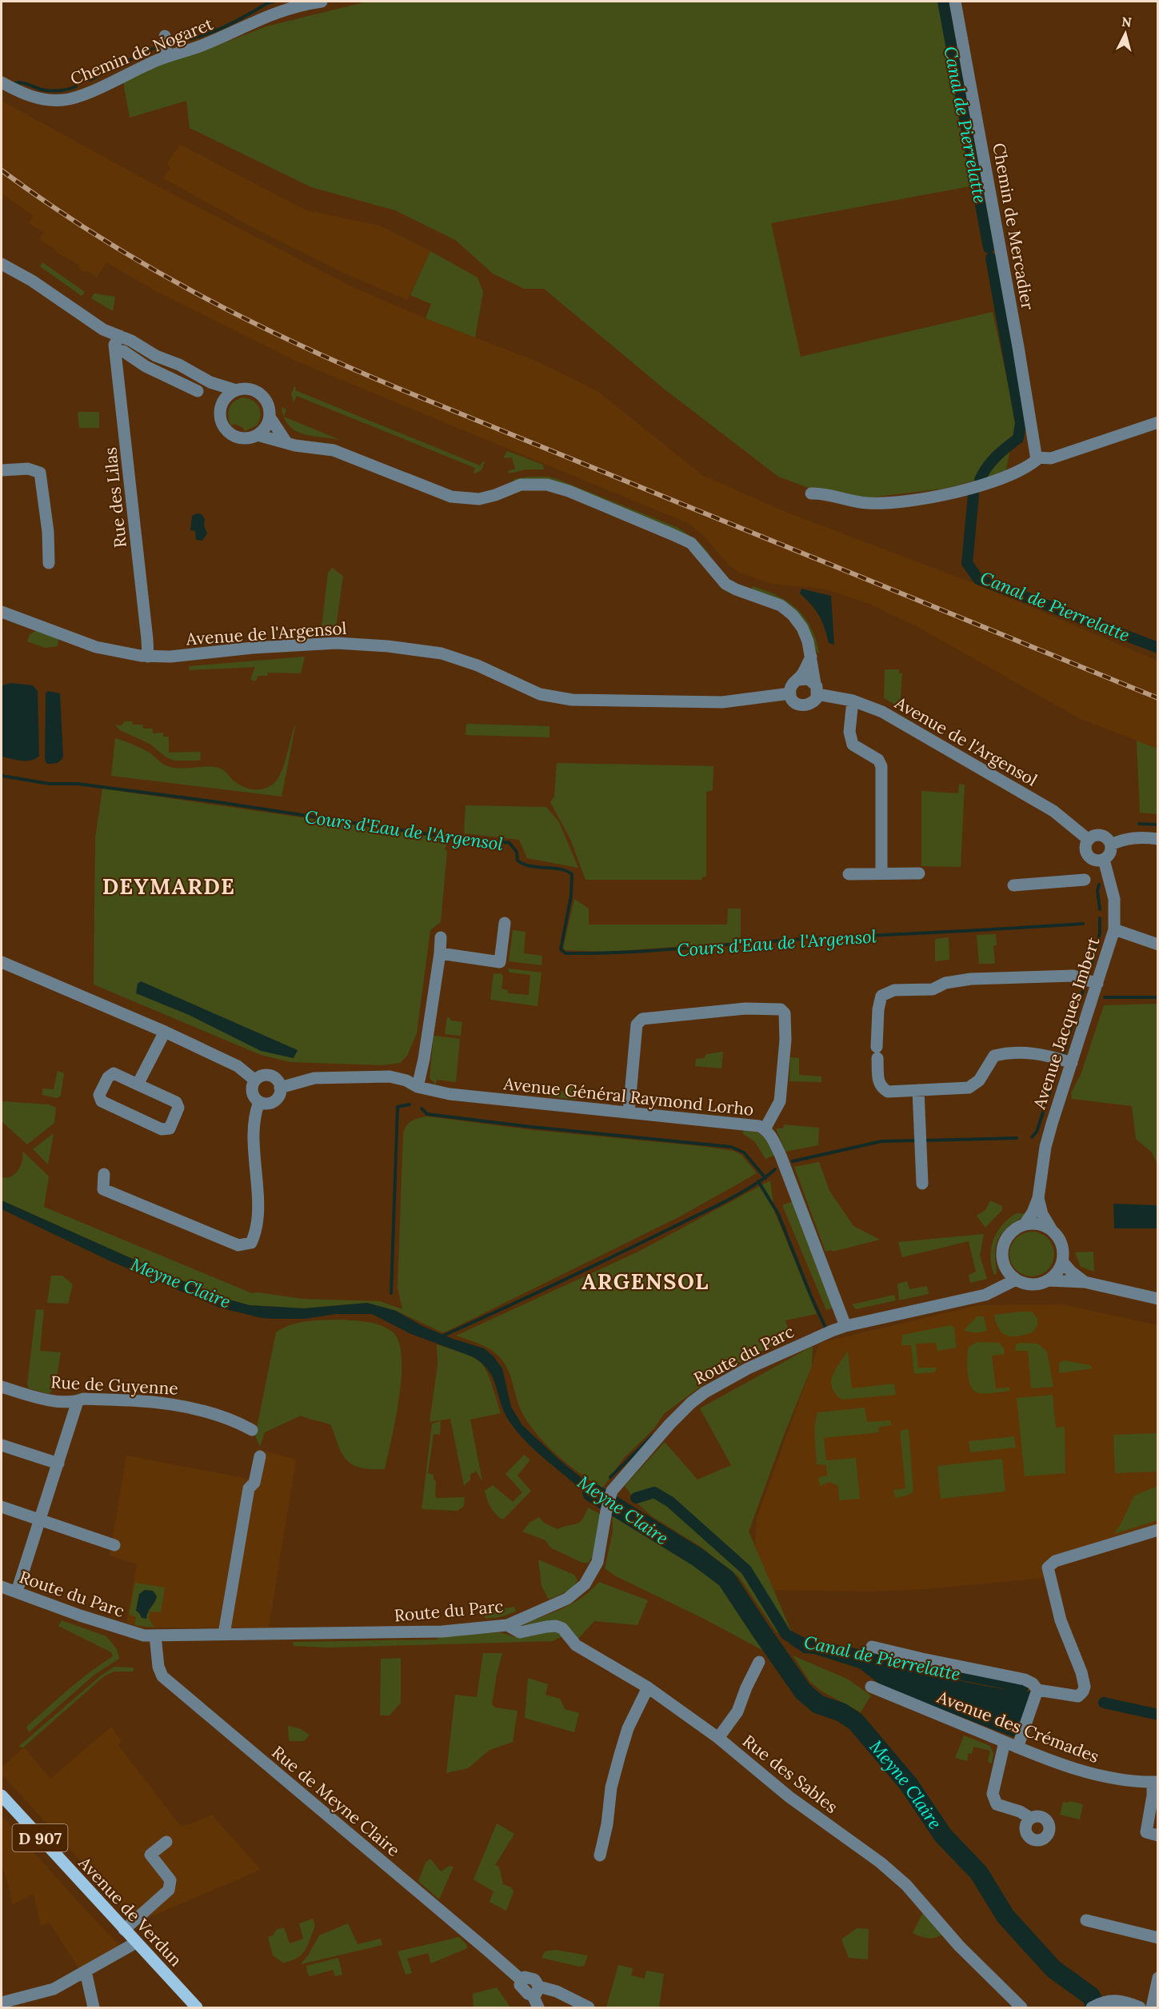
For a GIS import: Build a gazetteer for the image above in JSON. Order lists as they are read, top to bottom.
{
  "streets": {
    "main road": ["D 907", "Avenue de Verdun"],
    "street": [
      "Chemin de Nogaret",
      "Chemin de Mercadier",
      "Rue des Lilas",
      "Avenue de l'Argensol",
      "Avenue Jacques Imbert",
      "Avenue Général Raymond Lorho",
      "Route du Parc",
      "Rue de Guyenne",
      "Avenue des Crémades",
      "Rue des Sables",
      "Rue de Meyne Claire"
    ]
  },
  "crossings": [
    ["Rue des Lilas", "Avenue de l'Argensol"],
    ["Avenue de l'Argensol", "Avenue Jacques Imbert"],
    ["Avenue Jacques Imbert", "Route du Parc"],
    ["Avenue Général Raymond Lorho", "Route du Parc"],
    ["Route du Parc", "Rue des Sables"],
    ["Route du Parc", "Rue de Meyne Claire"]
  ],
  "districts": ["DEYMARDE", "ARGENSOL"],
  "water": ["Canal de Pierrelatte", "Cours d'Eau de l'Argensol", "Meyne Claire"],
  "north": "top"
}
